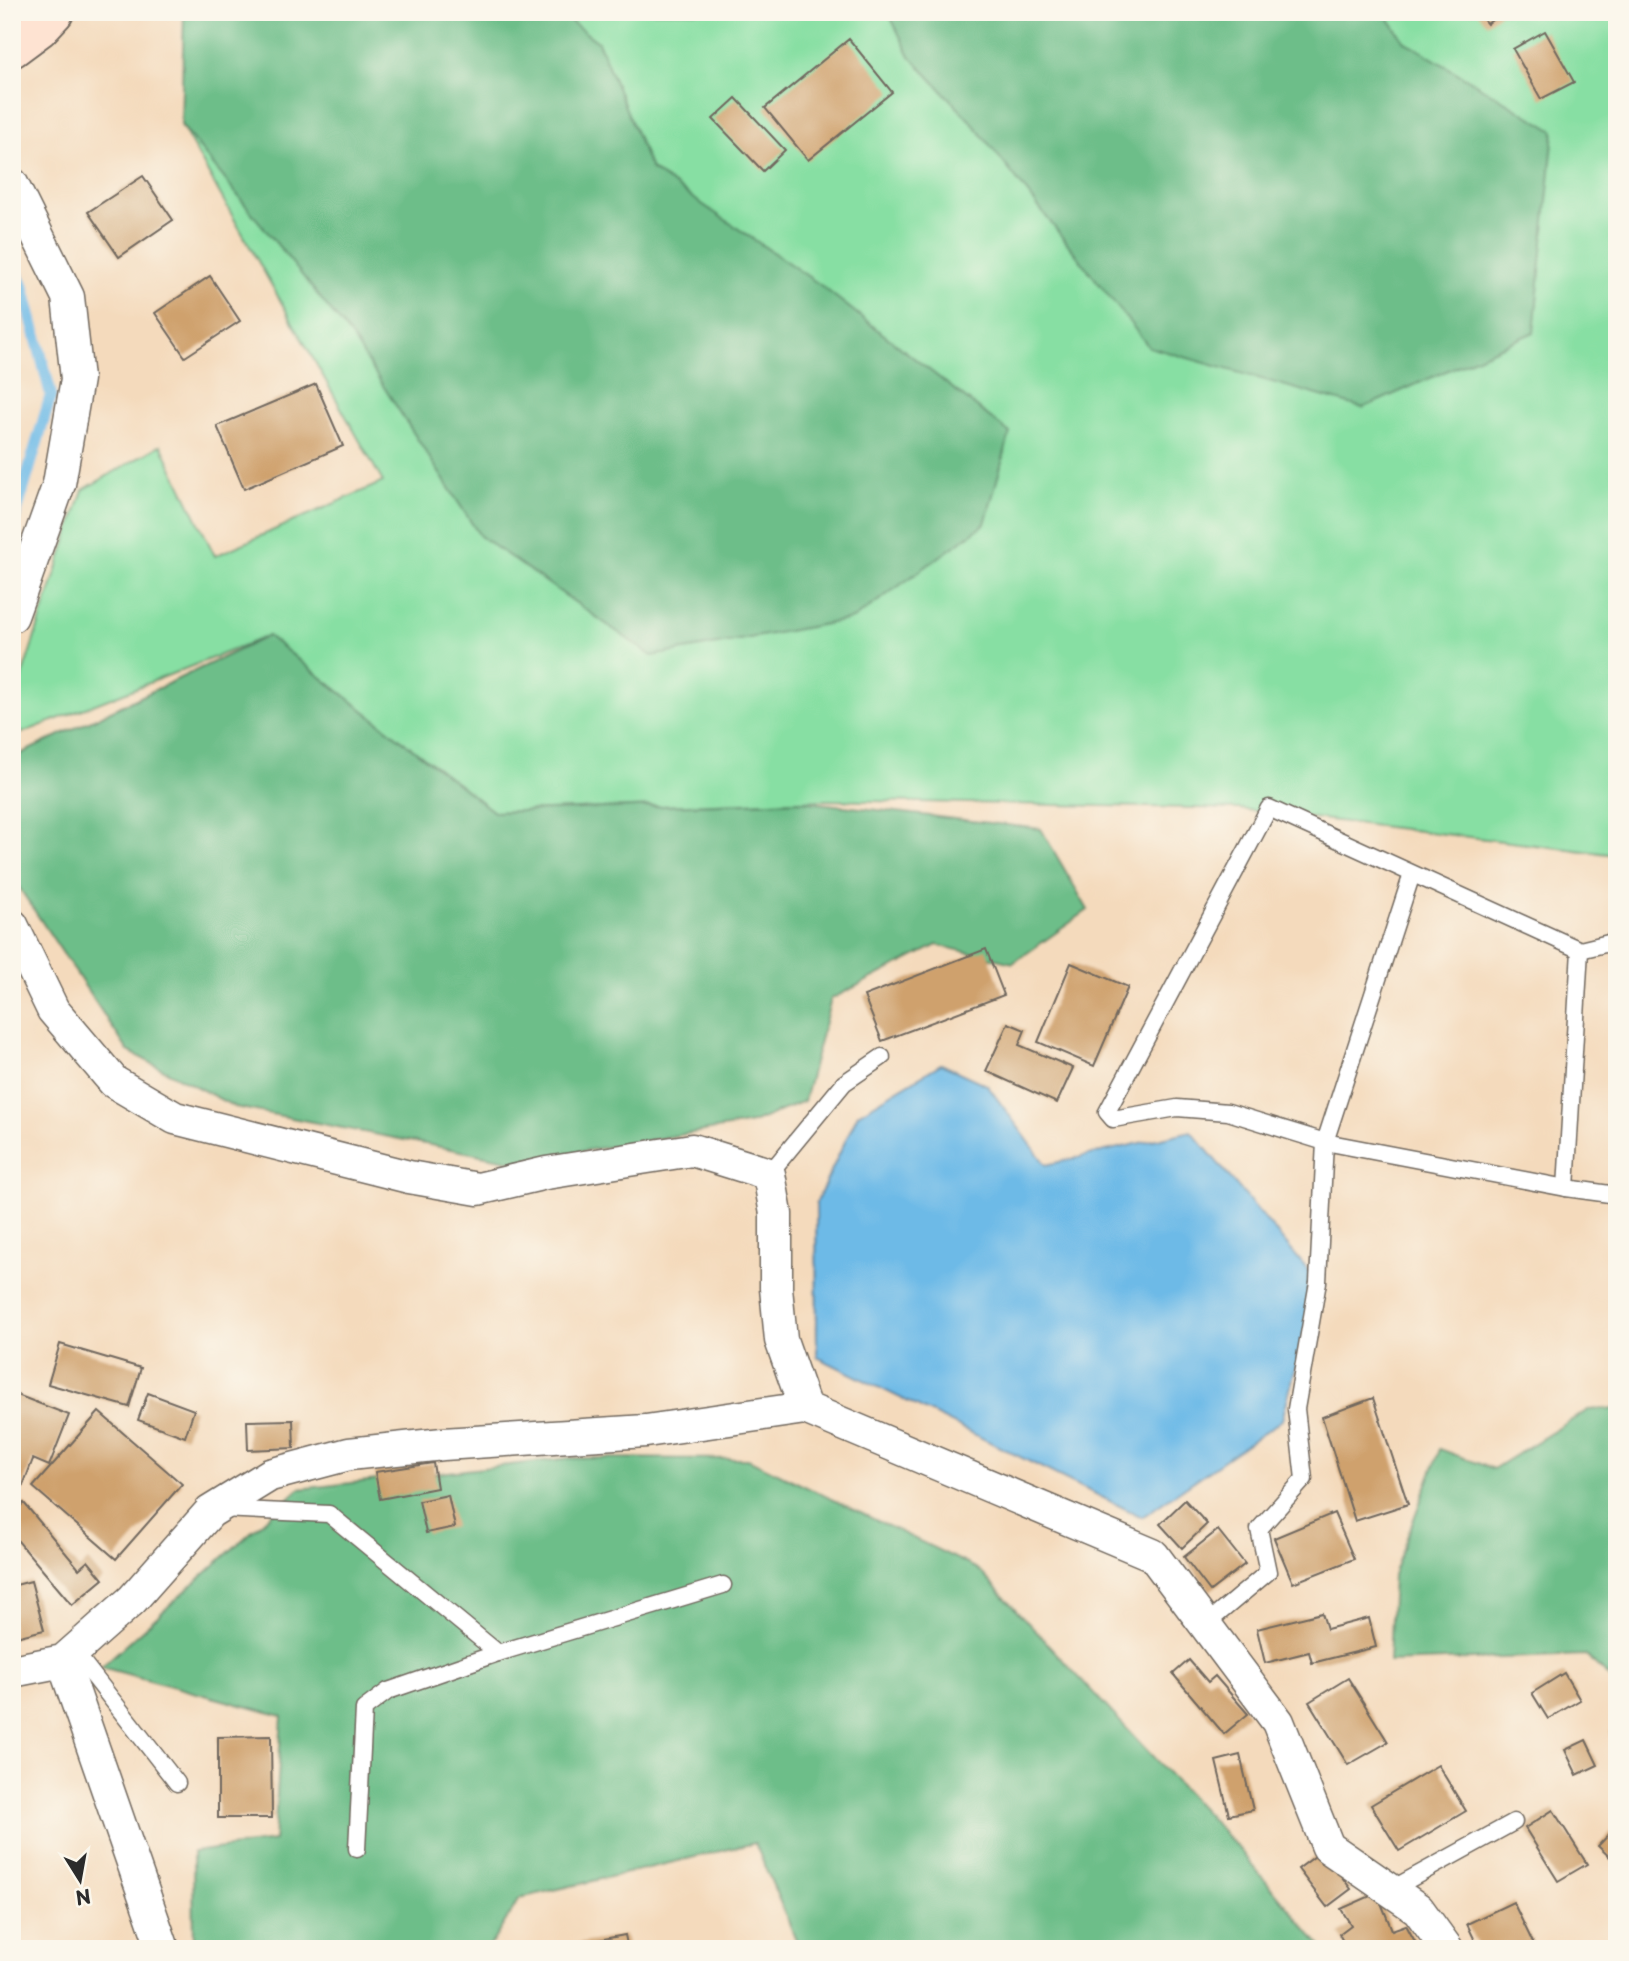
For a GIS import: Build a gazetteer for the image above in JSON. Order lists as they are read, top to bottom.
{
  "north": "bottom"
}
